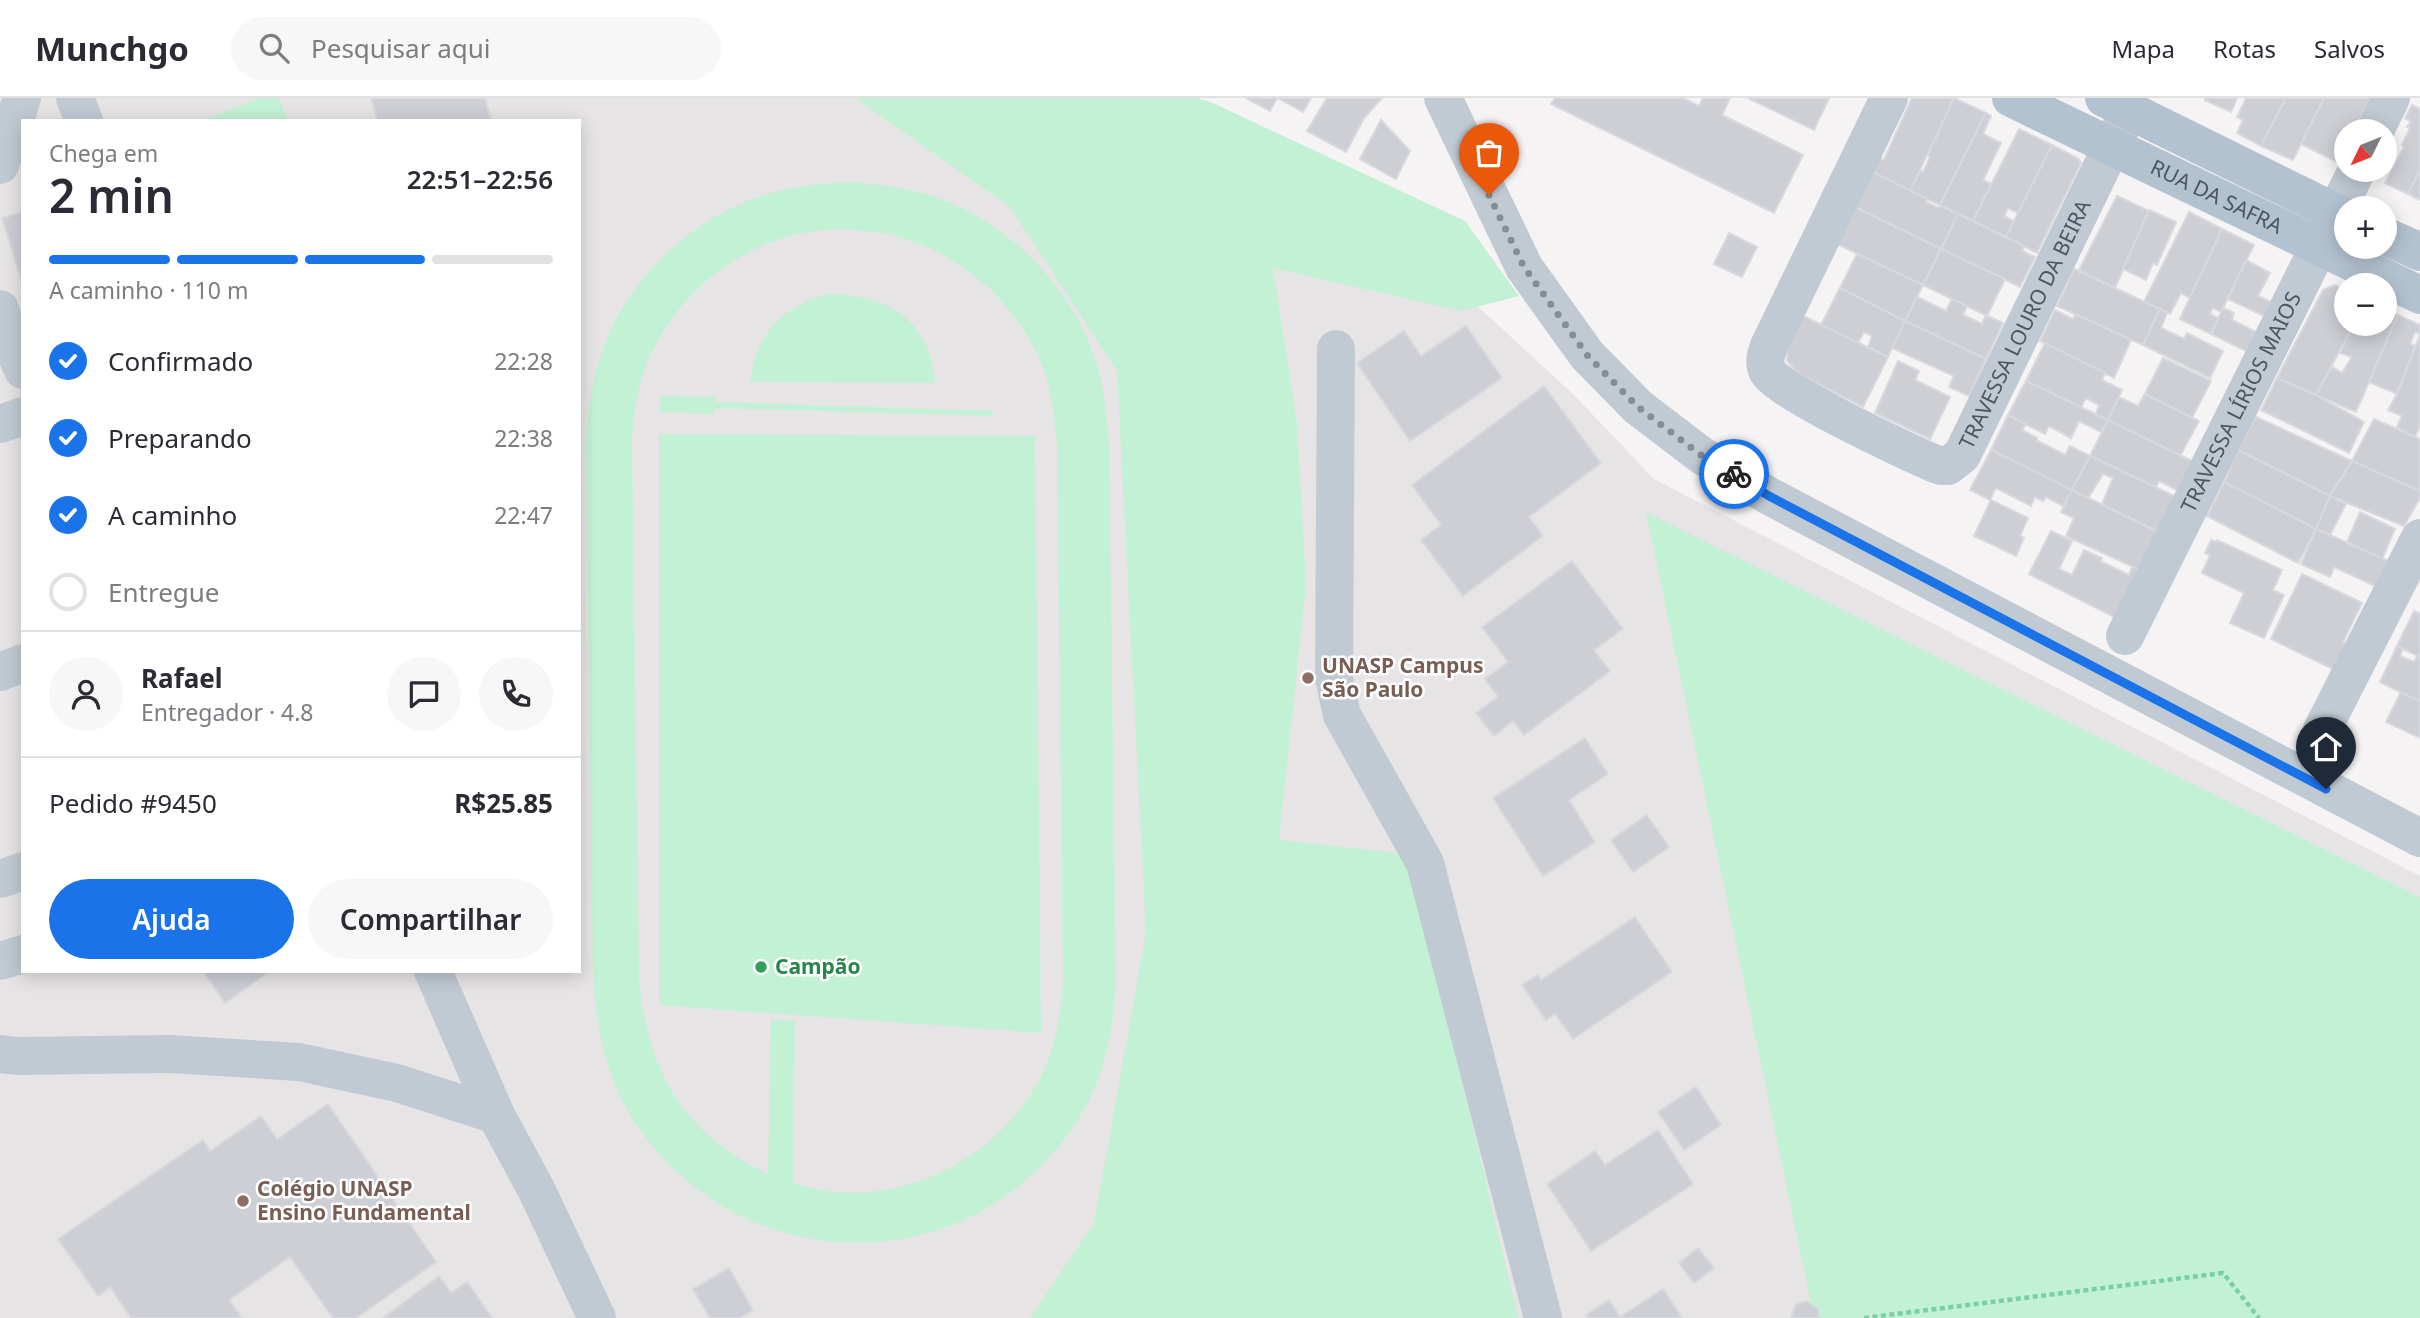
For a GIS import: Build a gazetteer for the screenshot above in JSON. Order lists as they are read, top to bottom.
{
  "streets": {
    "main road": ["RUA DA SAFRA"],
    "street": ["TRAVESSA LOURO DA BEIRA", "TRAVESSA LÍRIOS MAIOS"]
  },
  "crossings": [
    ["RUA DA SAFRA", "TRAVESSA LOURO DA BEIRA"],
    ["RUA DA SAFRA", "TRAVESSA LÍRIOS MAIOS"]
  ],
  "places": ["UNASP Campus São Paulo", "Campão", "Colégio UNASP Ensino Fundamental"],
  "north": "bottom left",
  "page": {
    "header": "Munchgo",
    "search": "Pesquisar aqui",
    "nav": ["Mapa", "Rotas", "Salvos"],
    "map_buttons": ["+", "−"],
    "heading": ["2 min", "Chega em", "22:51–22:56"],
    "panel": [
      "Rafael",
      "Entregador · 4.8",
      "Pedido #9450",
      "R$25.85"
    ],
    "bar": "A caminho · 110 m",
    "list": [
      ["Confirmado", "22:28"],
      ["Preparando", "22:38"],
      ["A caminho", "22:47"],
      "Entregue"
    ],
    "buttons": ["Ajuda", "Compartilhar"]
  }
}
